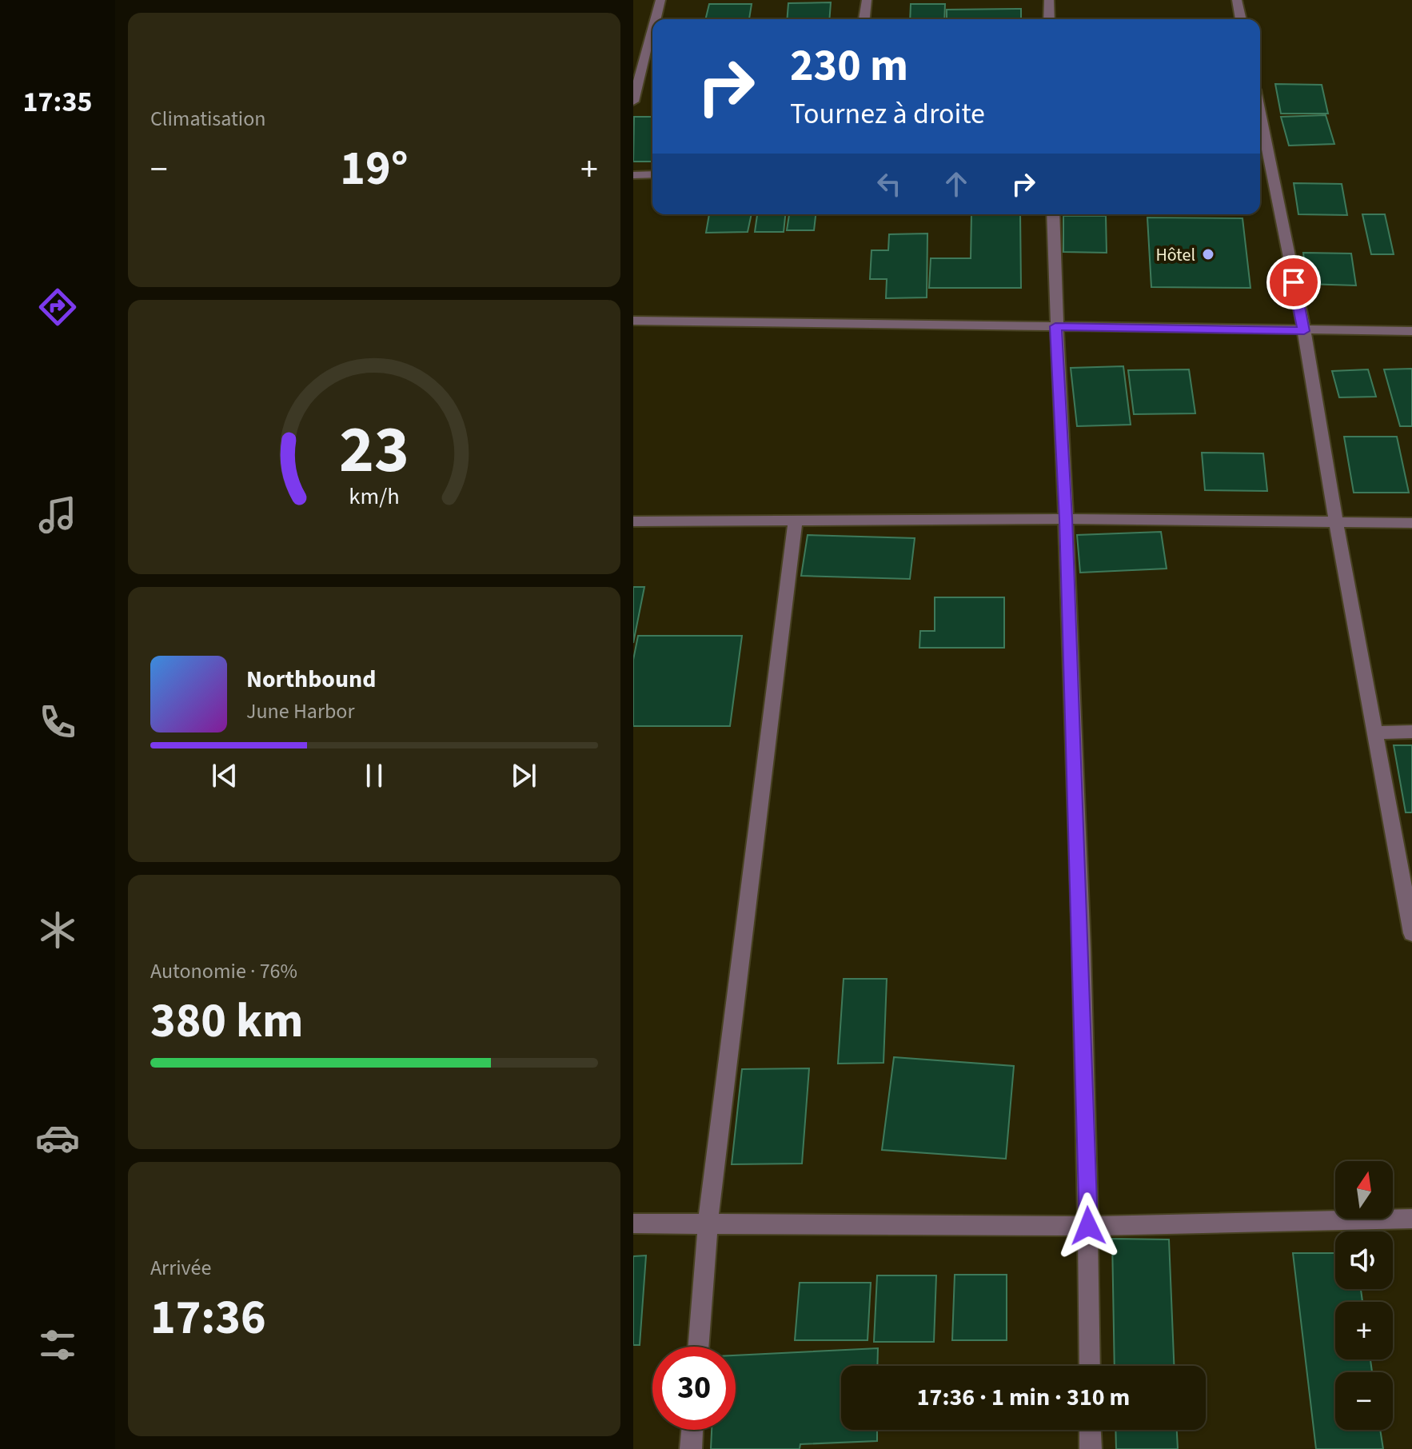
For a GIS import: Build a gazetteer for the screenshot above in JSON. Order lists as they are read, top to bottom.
{
  "places": ["Hôtel"],
  "north": "top",
  "page": {
    "tabs": "17:35",
    "tile": [
      "Climatisation",
      ["Autonomie · 76%", "380 km"],
      ["Arrivée", "17:36"]
    ],
    "turn": ["230 m", "Tournez à droite"],
    "heat": ["−", "19°", "+"],
    "song": ["Northbound", "June Harbor"],
    "map_buttons": ["+", "−"],
    "limit": "30",
    "trip": "17:36 · 1 min · 310 m",
    "gauge": ["23", "km/h"]
  }
}
